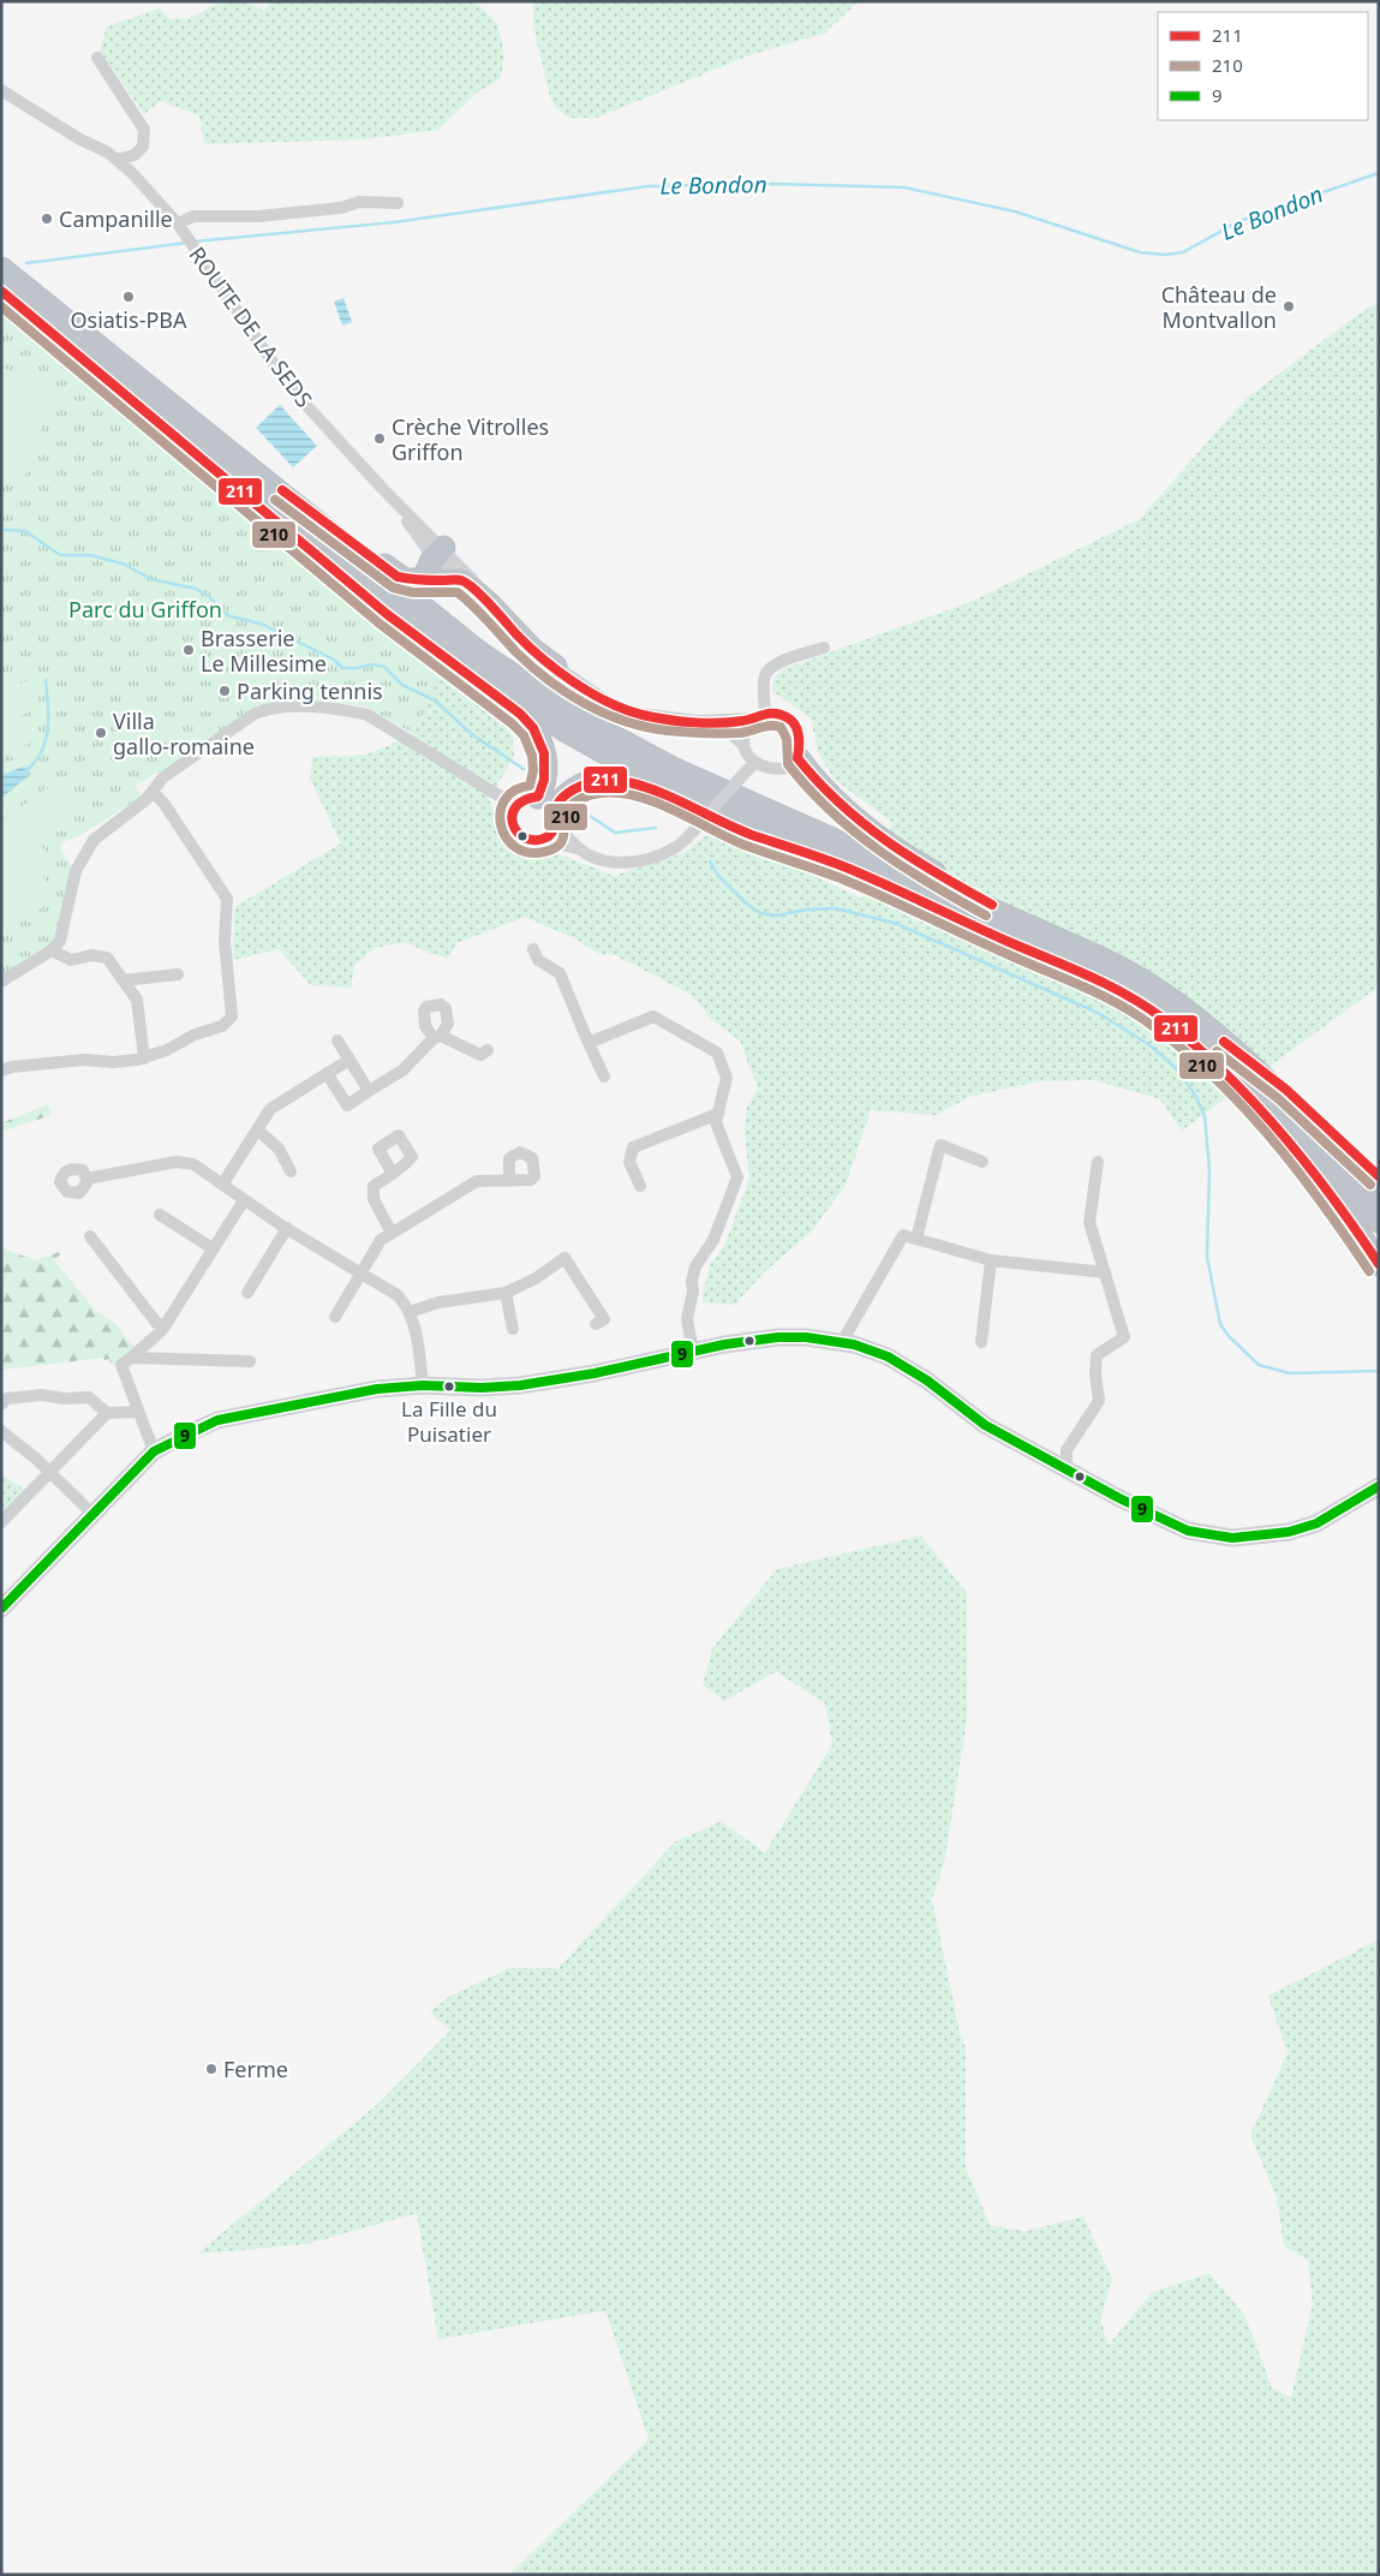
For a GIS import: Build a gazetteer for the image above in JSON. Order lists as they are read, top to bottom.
{
  "streets": {
    "street": ["ROUTE DE LA SEDS"]
  },
  "water": ["Le Bondon"],
  "parks": ["Parc du Griffon"],
  "places": [
    "Campanille",
    "Osiatis-PBA",
    "Château de Montvallon",
    "Crèche Vitrolles Griffon",
    "Brasserie Le Millesime",
    "Parking tennis",
    "Villa gallo-romaine",
    "La Fille du Puisatier",
    "Ferme"
  ],
  "lines": ["transit line 211", "transit line 210", "transit line 9"],
  "legend": ["211", "210", "9"]
}
